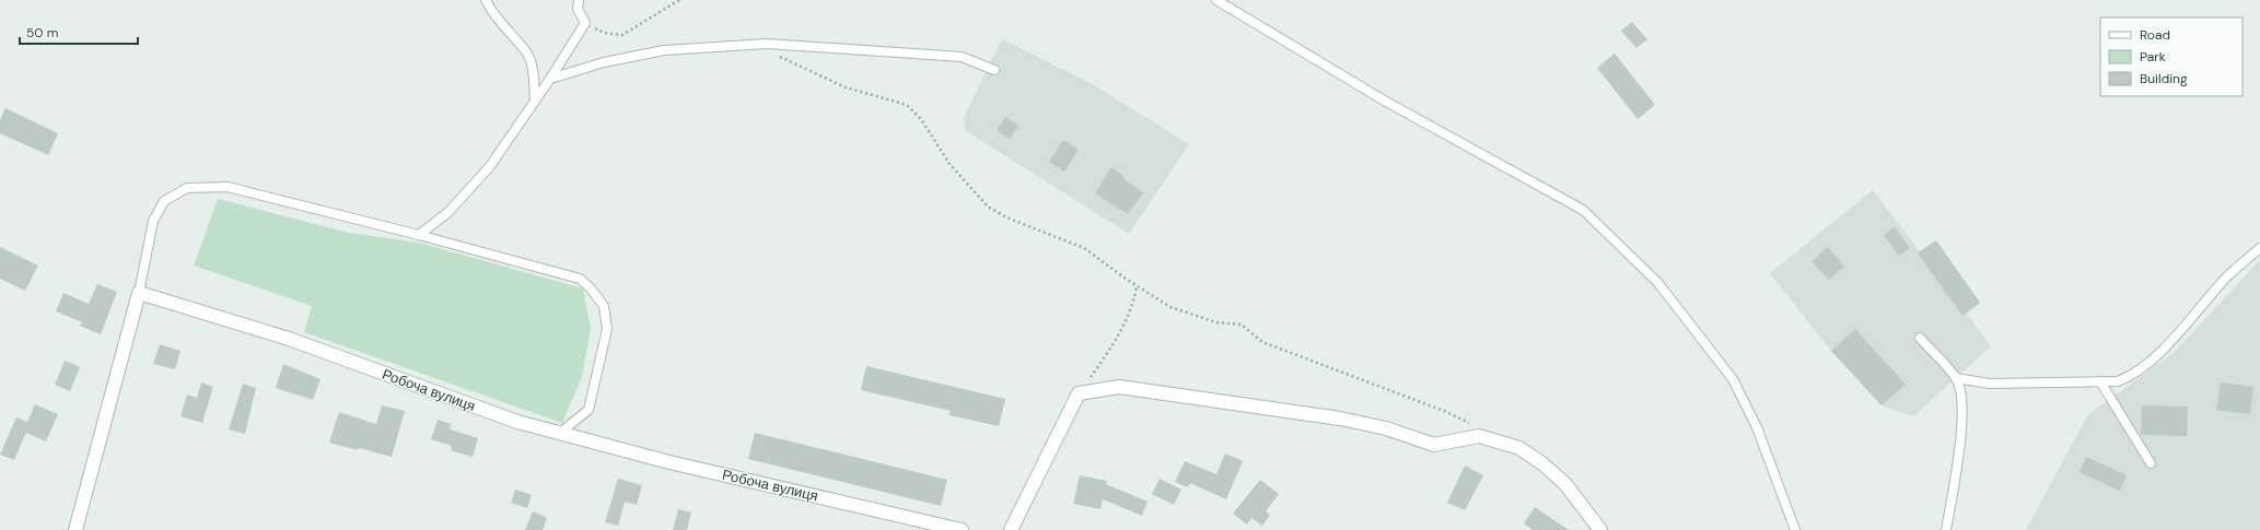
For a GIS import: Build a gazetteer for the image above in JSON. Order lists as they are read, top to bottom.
{
  "streets": {
    "street": ["Робоча вулиця"]
  },
  "legend": ["Road", "Park", "Building"],
  "scale_bar": "50 m"
}
